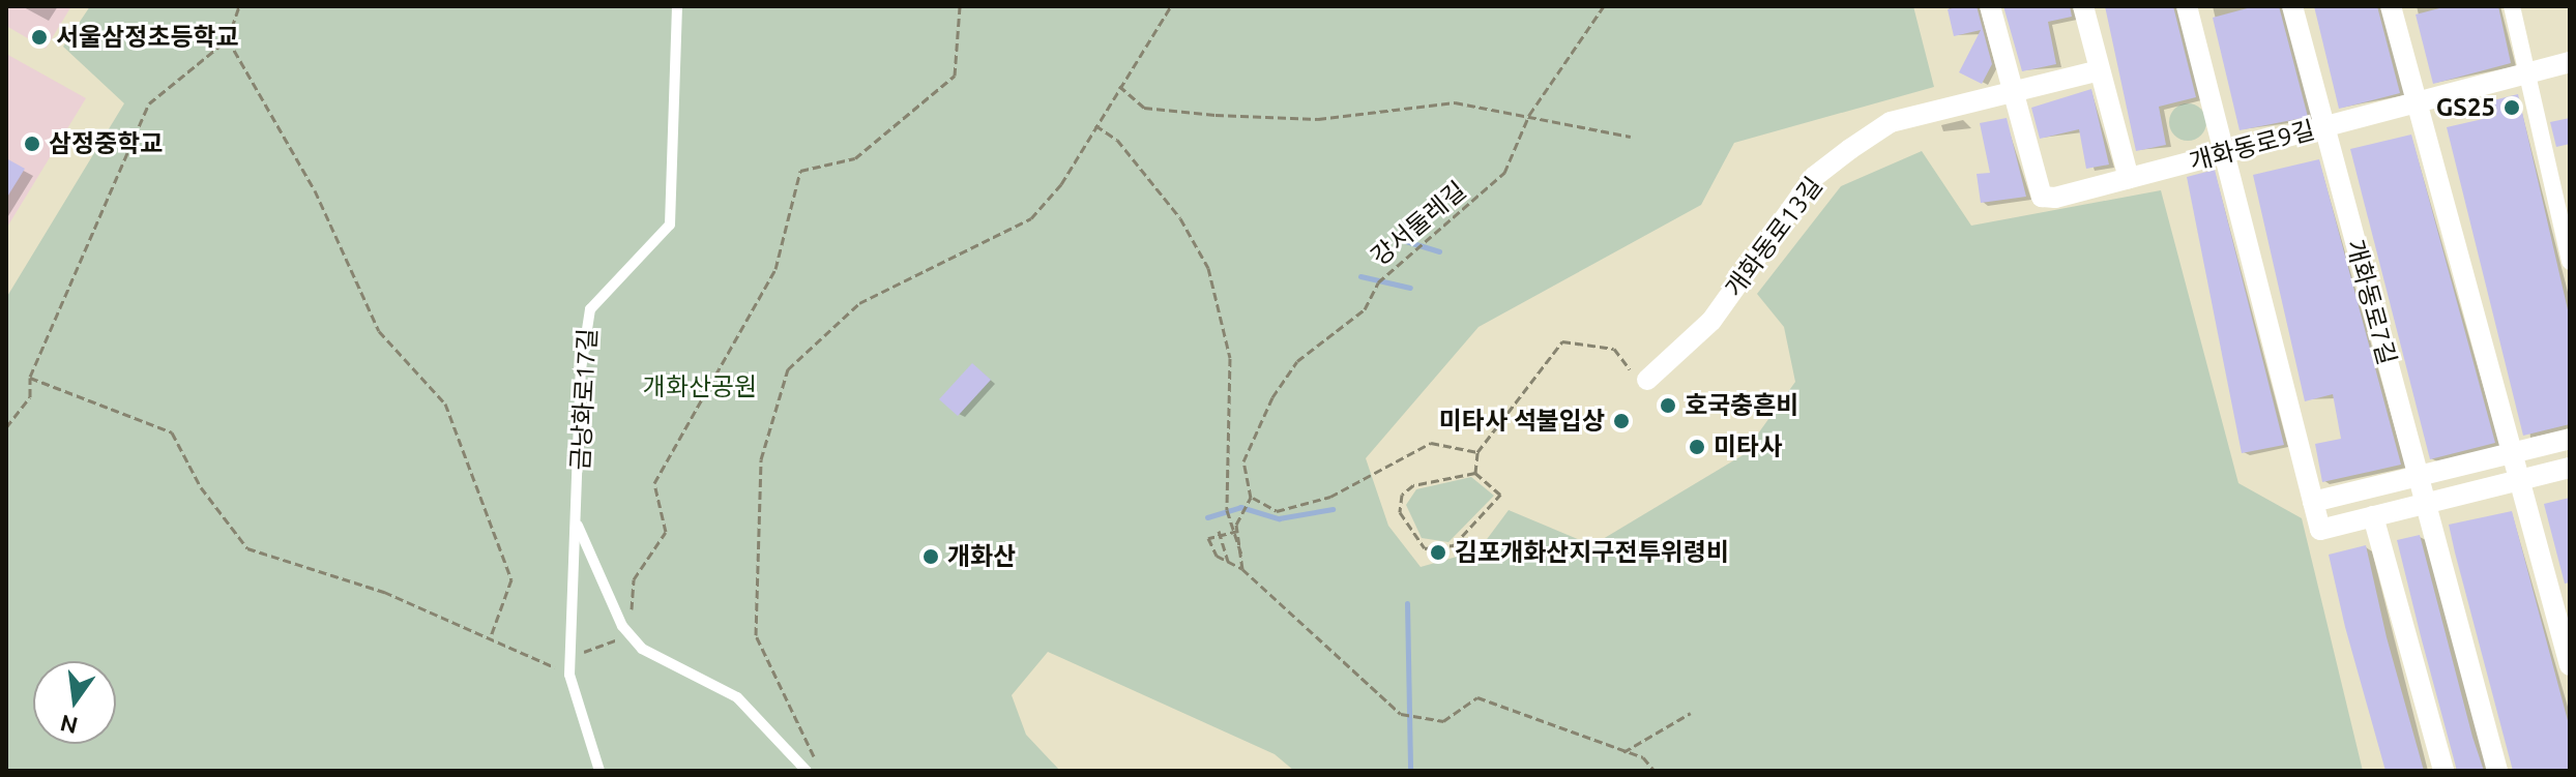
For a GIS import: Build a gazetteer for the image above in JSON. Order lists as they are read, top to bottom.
{
  "streets": {
    "street": ["개화동로9길", "개화동로13길", "개화동로7길"],
    "lane": ["금낭화로17길"],
    "path": ["강서둘레길"]
  },
  "crossings": [
    ["개화동로9길", "개화동로13길"],
    ["개화동로9길", "개화동로7길"]
  ],
  "parks": ["개화산공원"],
  "places": [
    "서울삼정초등학교",
    "GS25",
    "삼정중학교",
    "호국충흔비",
    "미타사 석불입상",
    "미타사",
    "김포개화산지구전투위령비",
    "개화산"
  ],
  "north": "bottom"
}
